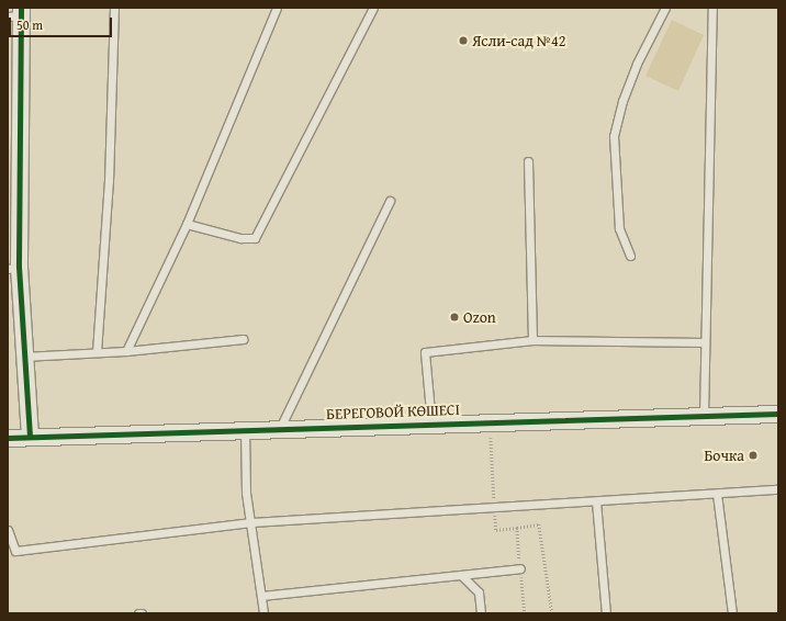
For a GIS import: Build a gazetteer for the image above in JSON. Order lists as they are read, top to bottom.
{
  "streets": {
    "street": ["БЕРЕГОВОЙ КӨШЕСІ"]
  },
  "places": ["Ясли-сад №42", "Ozon", "Бочка"],
  "scale_bar": "50 m"
}
